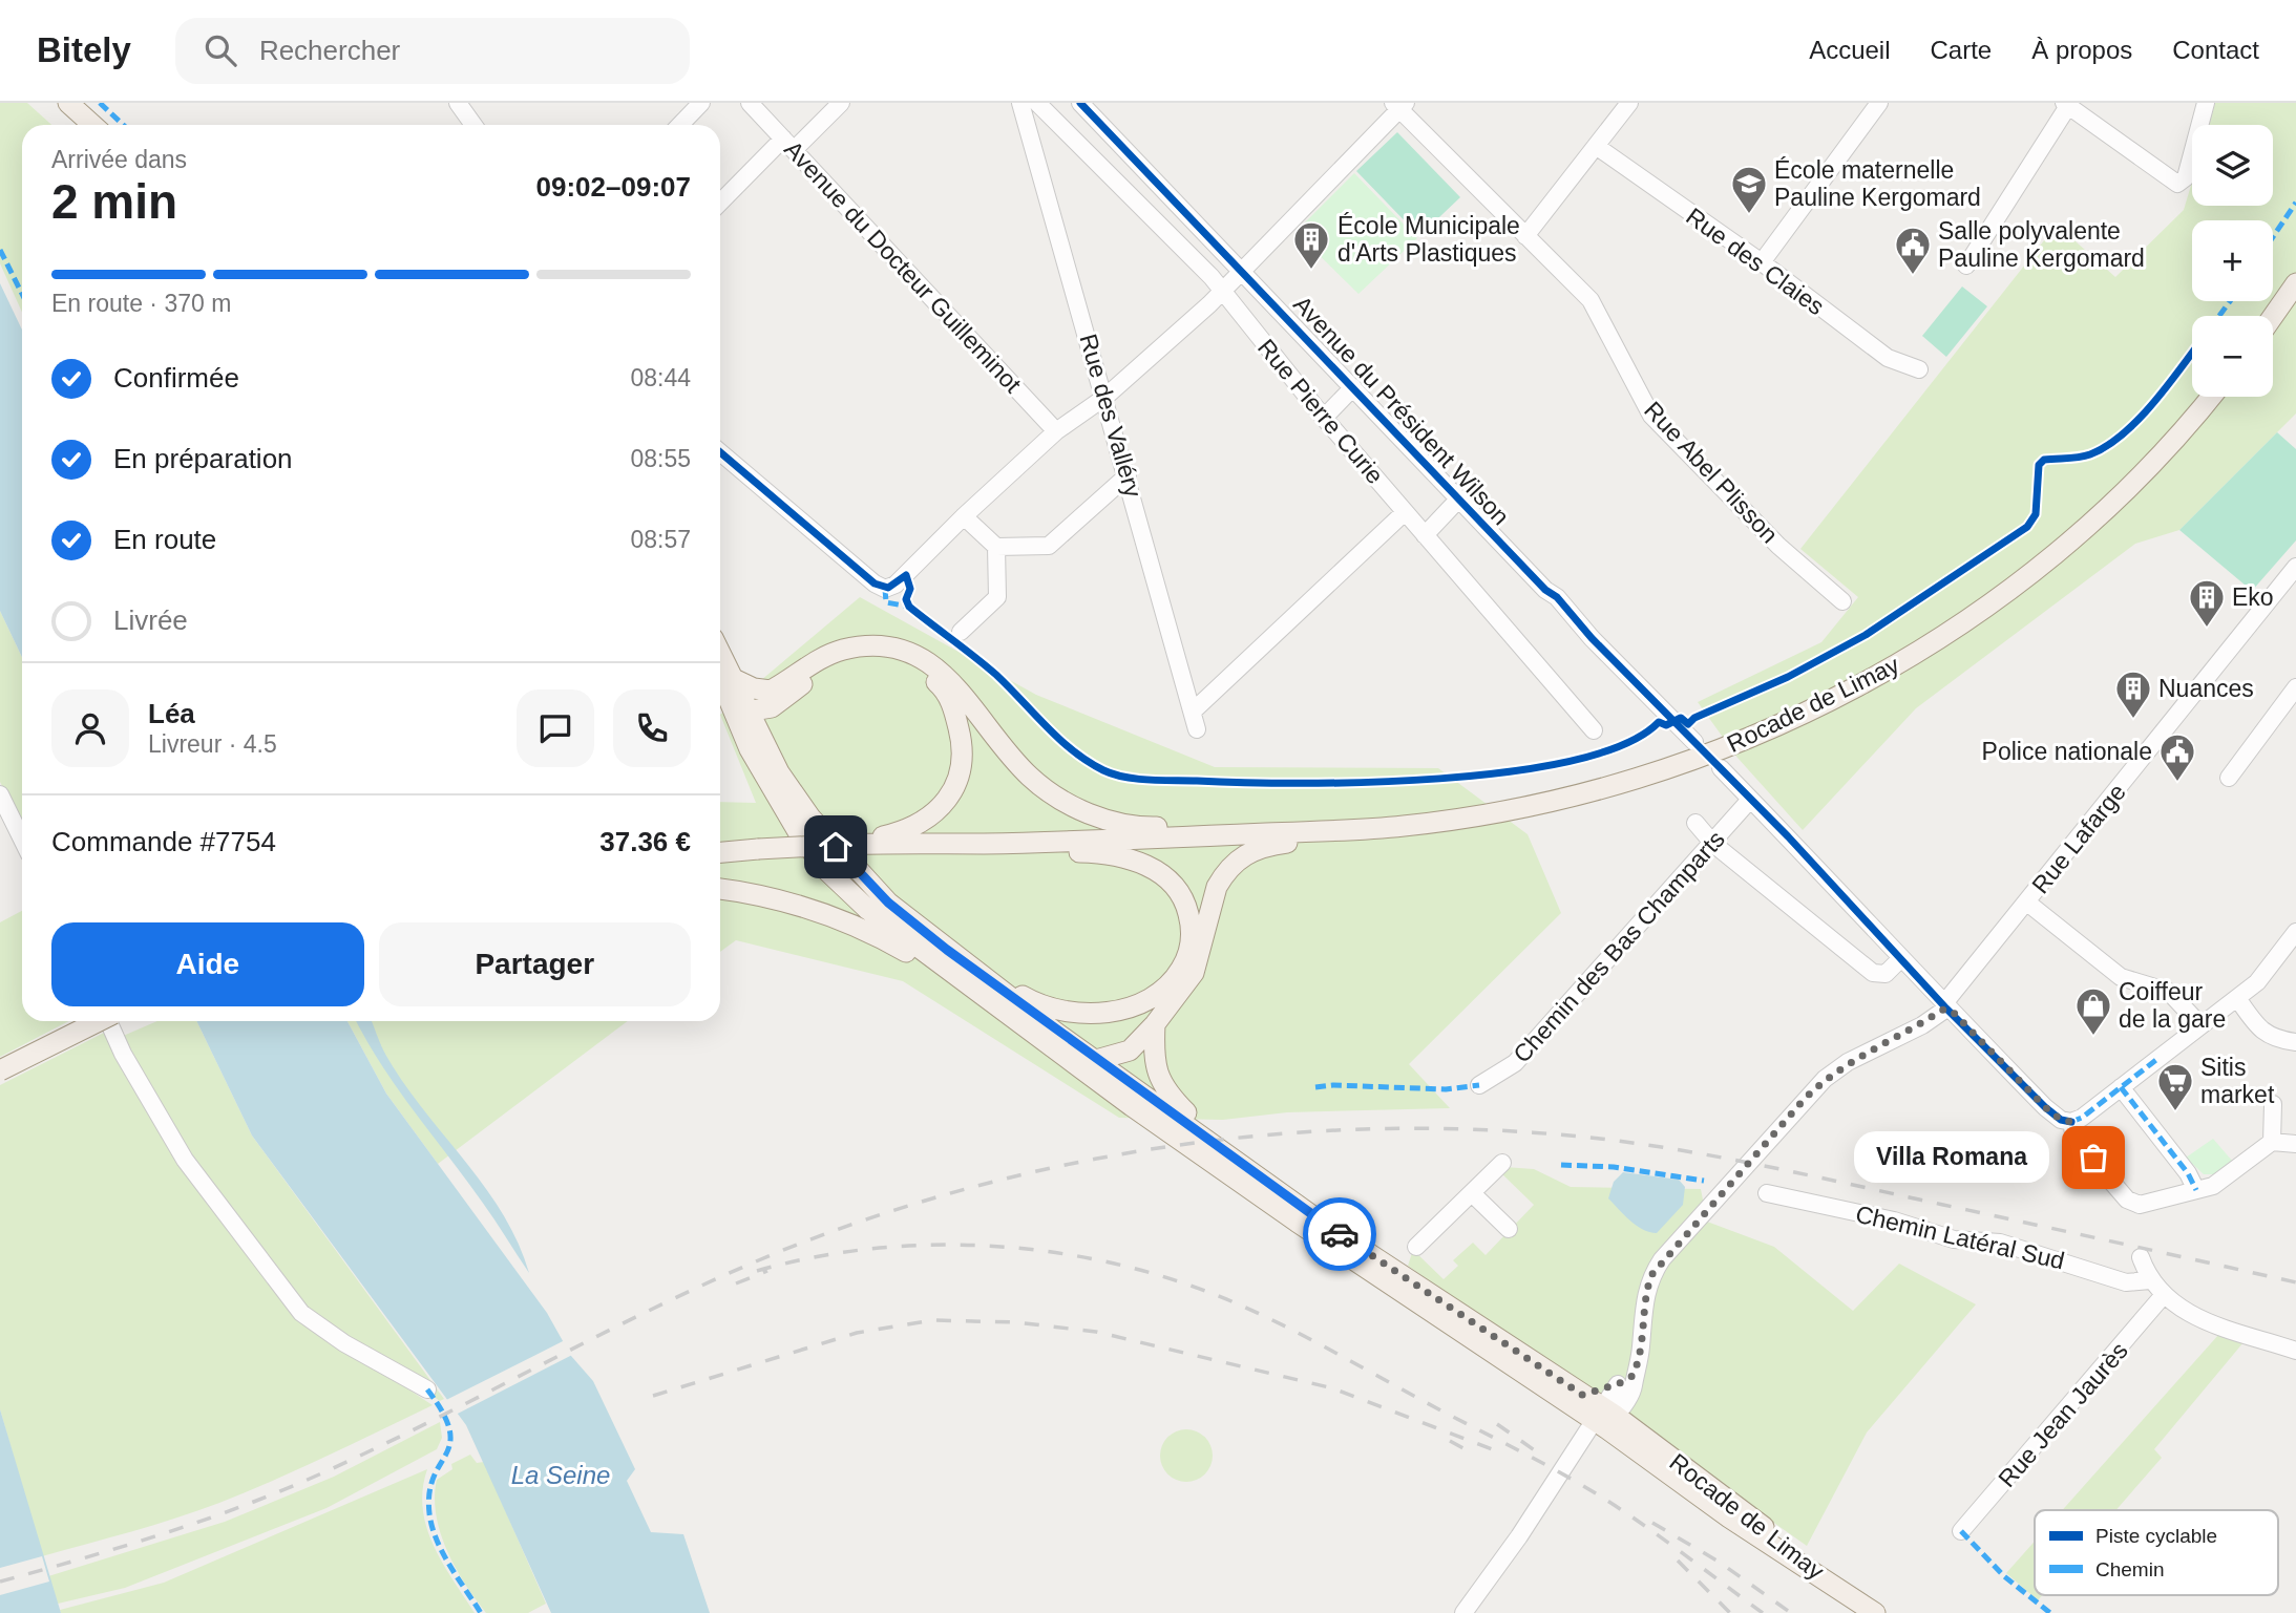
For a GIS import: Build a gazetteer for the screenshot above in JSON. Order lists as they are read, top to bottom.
{
  "streets": {
    "main road": ["Rocade de Limay"],
    "street": [
      "Rue des Claies",
      "Avenue du Docteur Guilleminot",
      "Avenue du Président Wilson",
      "Rue Pierre Curie",
      "Rue des Valléry",
      "Rue Abel Plisson",
      "Rue Lafarge",
      "Chemin des Bas Champarts",
      "Chemin Latéral Sud",
      "Rue Jean Jaurès"
    ]
  },
  "water": ["La Seine"],
  "places": {
    "school or university": ["École maternelle Pauline Kergomard"],
    "building": ["École Municipale d'Arts Plastiques", "Eko", "Nuances"],
    "public building": ["Salle polyvalente Pauline Kergomard", "Police nationale"],
    "shop": ["Coiffeur de la gare"],
    "supermarket": ["Sitis market"],
    "other": ["Villa Romana"]
  },
  "legend": ["Piste cyclable", "Chemin"],
  "page": {
    "header": "Bitely",
    "search": "Rechercher",
    "nav": [
      "Accueil",
      "Carte",
      "À propos",
      "Contact"
    ],
    "map_buttons": ["+", "−"],
    "heading": ["2 min", "Arrivée dans", "09:02–09:07"],
    "panel": [
      "Léa",
      "Livreur · 4.5",
      "Commande #7754",
      "37.36 €"
    ],
    "bar": "En route · 370 m",
    "list": [
      ["Confirmée", "08:44"],
      ["En préparation", "08:55"],
      ["En route", "08:57"],
      "Livrée"
    ],
    "buttons": ["Aide", "Partager"],
    "bubble": "Villa Romana"
  }
}
